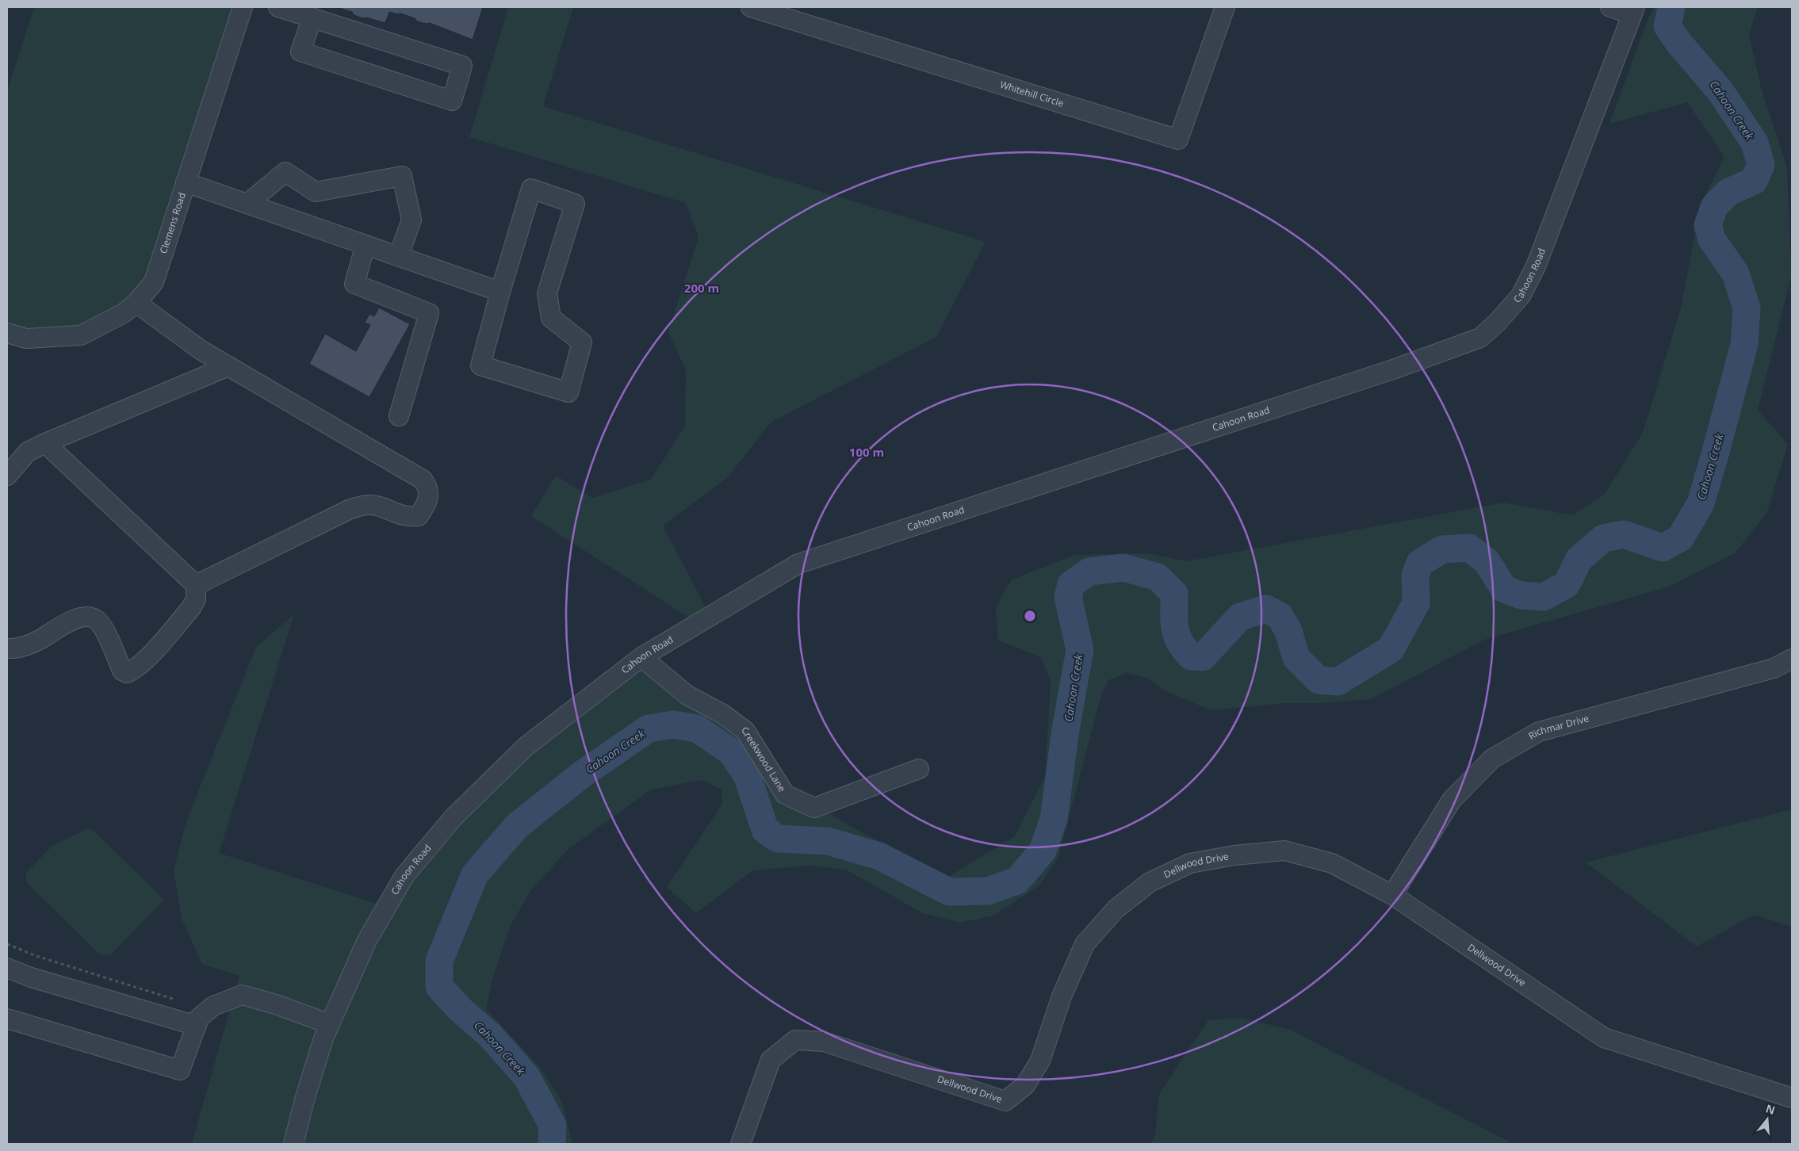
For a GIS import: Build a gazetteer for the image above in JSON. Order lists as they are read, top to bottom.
{
  "streets": {
    "street": [
      "Whitehill Circle",
      "Clemens Road",
      "Cahoon Road",
      "Richmar Drive",
      "Creekwood Lane",
      "Dellwood Drive"
    ]
  },
  "crossings": [
    ["Cahoon Road", "Creekwood Lane"],
    ["Richmar Drive", "Dellwood Drive"]
  ],
  "water": ["Cahoon Creek"],
  "north": "top",
  "rings": ["200 m", "100 m"]
}
